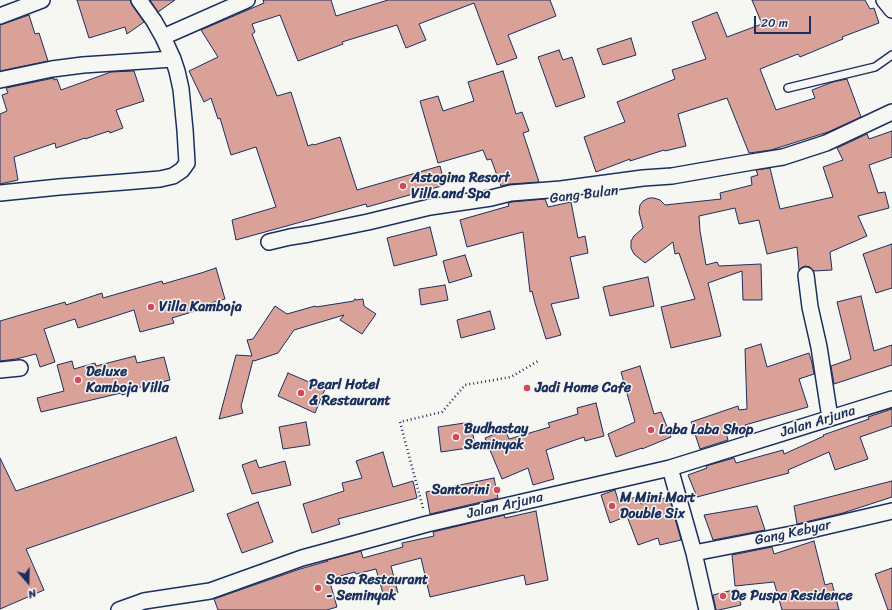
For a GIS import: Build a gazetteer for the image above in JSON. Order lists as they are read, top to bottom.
{
  "streets": {
    "street": ["Gang Bulan", "Jalan Arjuna", "Gang Kebyar"]
  },
  "places": [
    "Astagina Resort Villa and Spa",
    "Villa Kamboja",
    "Deluxe Kamboja Villa",
    "Jadi Home Cafe",
    "Pearl Hotel & Restaurant",
    "Laba Laba Shop",
    "Budhastay Seminyak",
    "Santorini",
    "M Mini Mart Double Six",
    "Sasa Restaurant - Seminyak",
    "De Puspa Residence"
  ],
  "scale_bar": "20 m",
  "north": "bottom"
}
